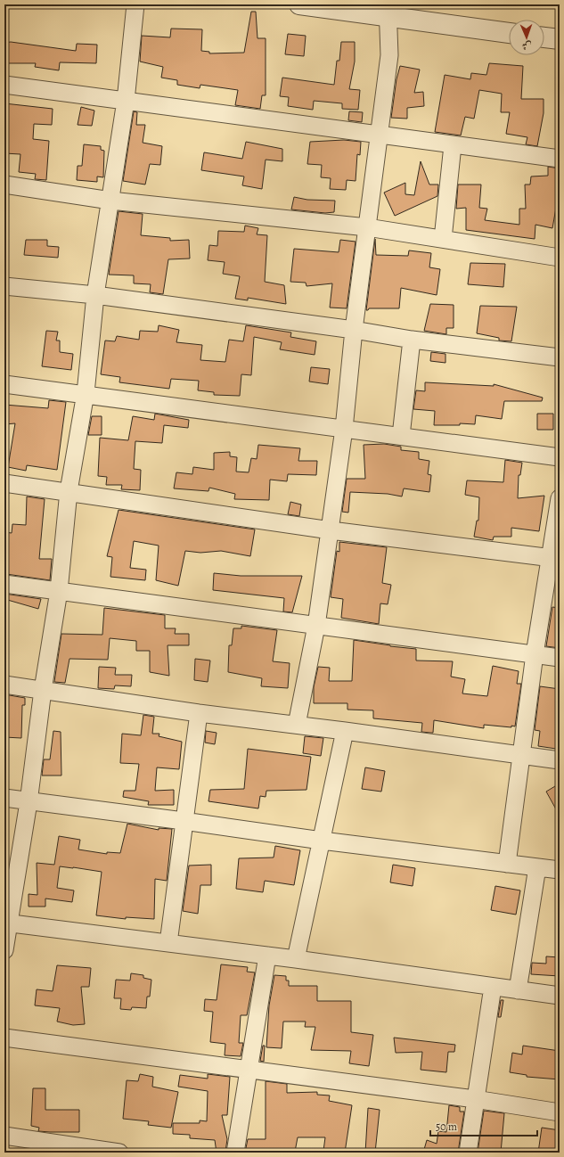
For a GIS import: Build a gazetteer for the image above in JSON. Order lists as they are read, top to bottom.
{
  "scale_bar": "50 m",
  "north": "bottom"
}
